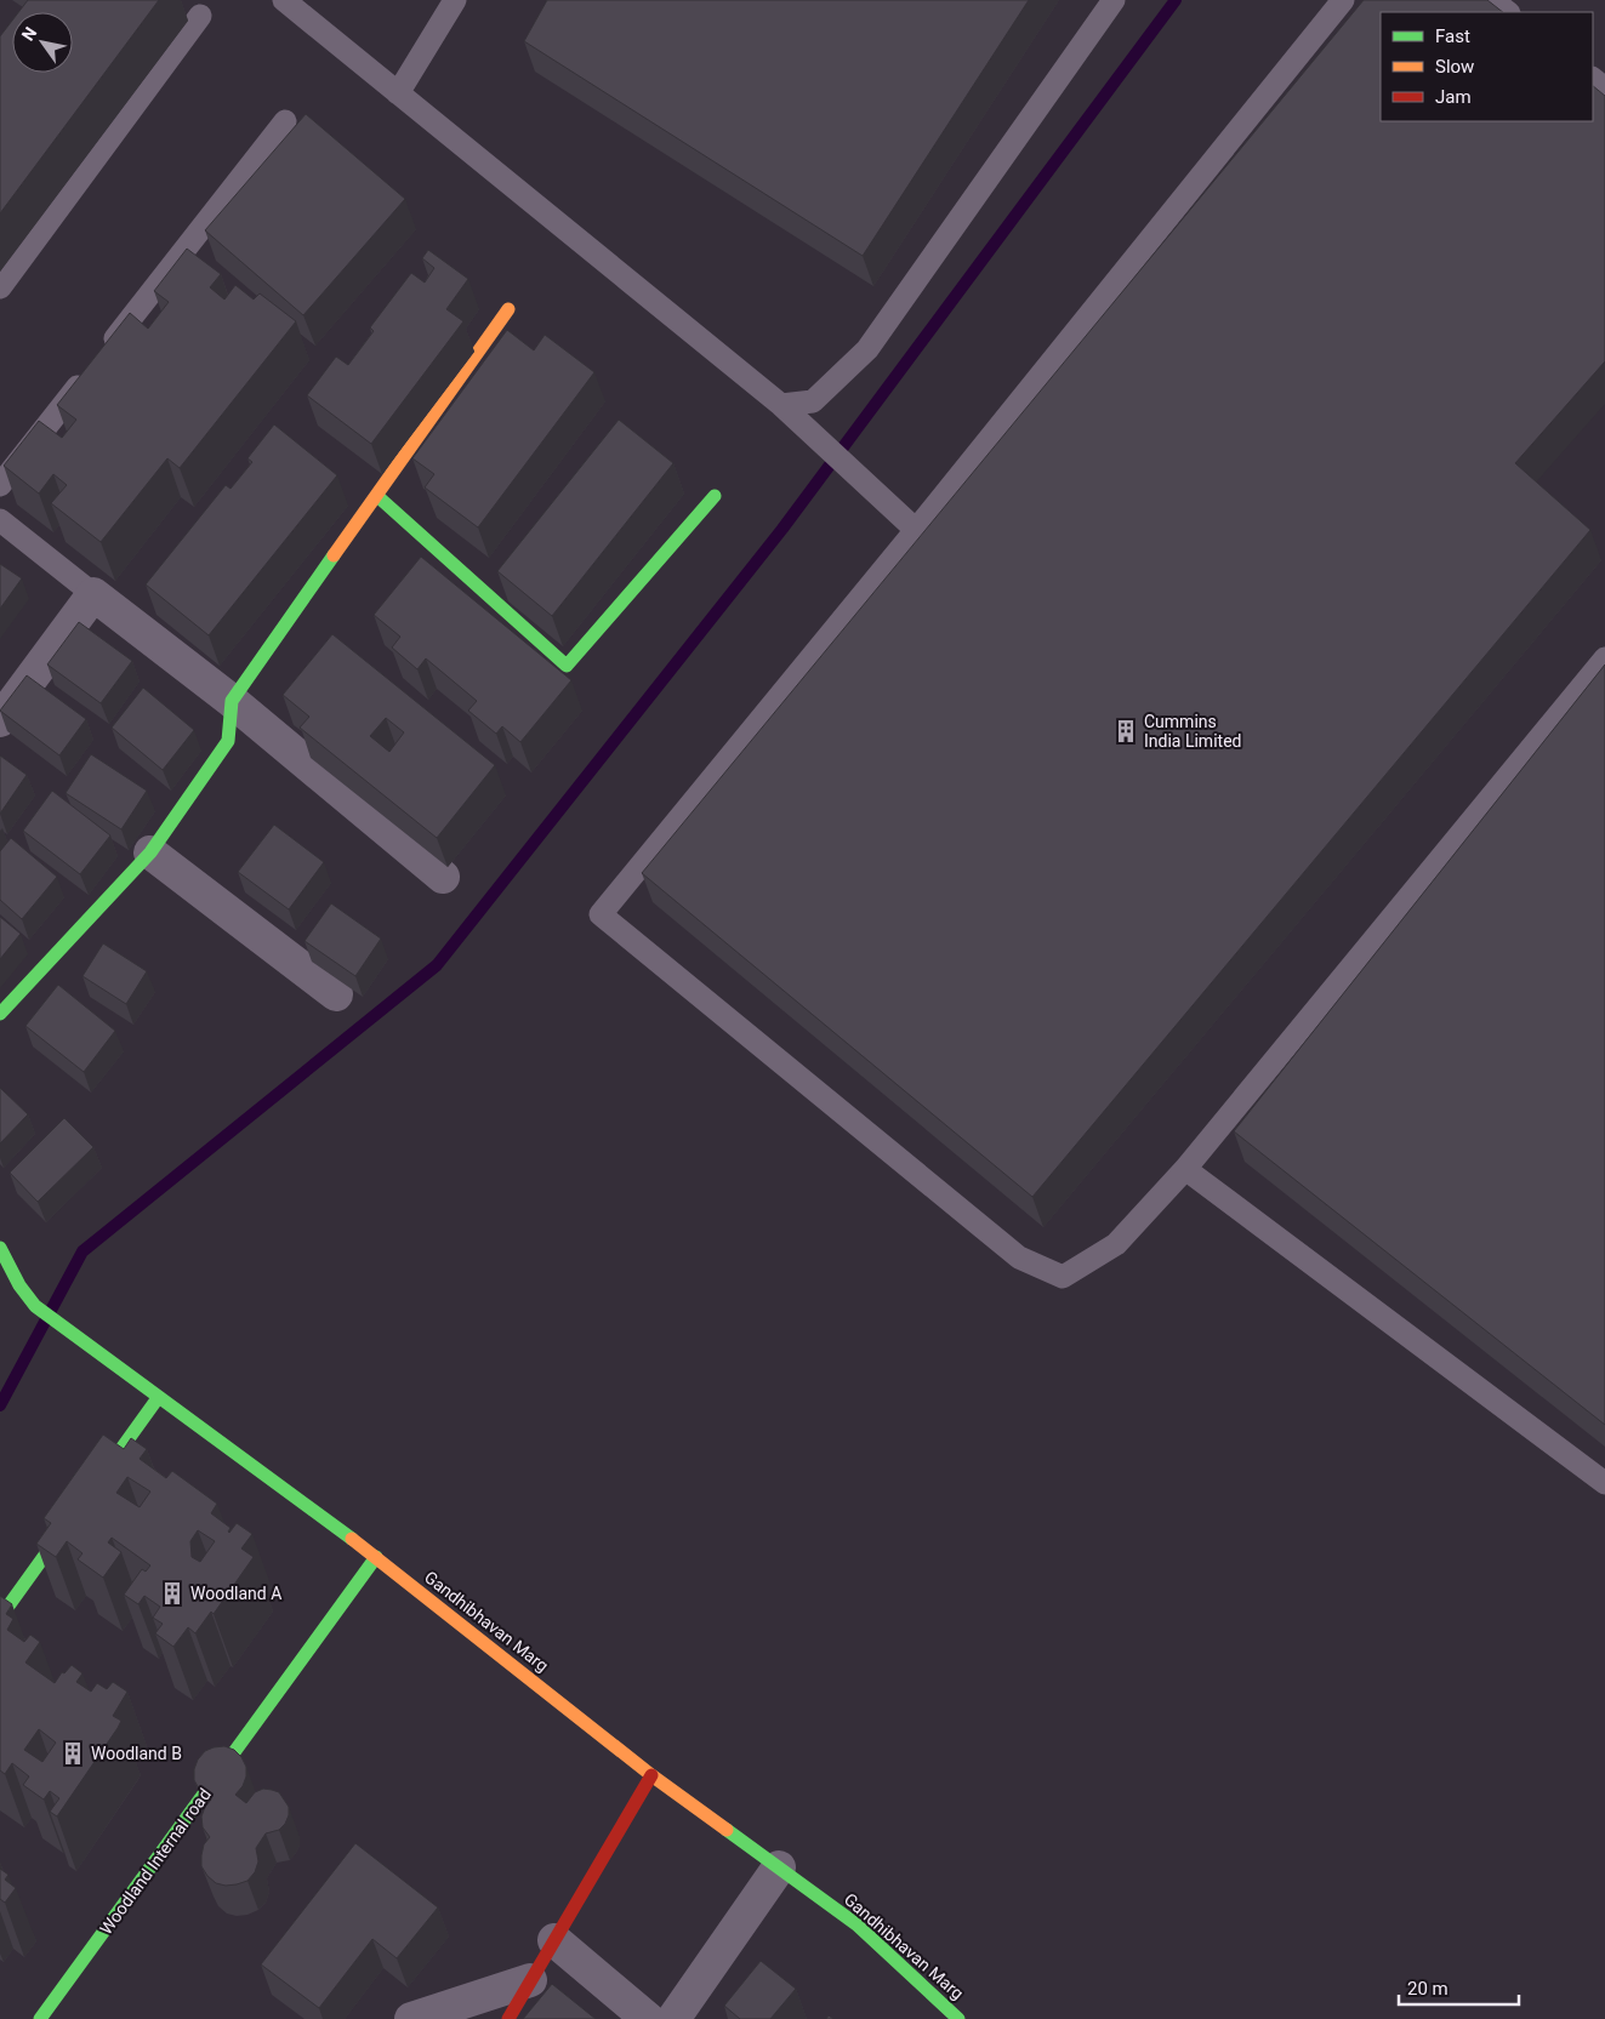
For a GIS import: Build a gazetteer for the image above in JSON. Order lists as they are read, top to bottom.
{
  "streets": {
    "street": ["Gandhibhavan Marg", "Woodland Internal road"]
  },
  "crossings": [
    ["Gandhibhavan Marg", "Woodland Internal road"]
  ],
  "places": {
    "building": ["Cummins India Limited", "Woodland A", "Woodland B"]
  },
  "legend": ["Fast", "Slow", "Jam"],
  "scale_bar": "20 m",
  "north": "top left"
}
